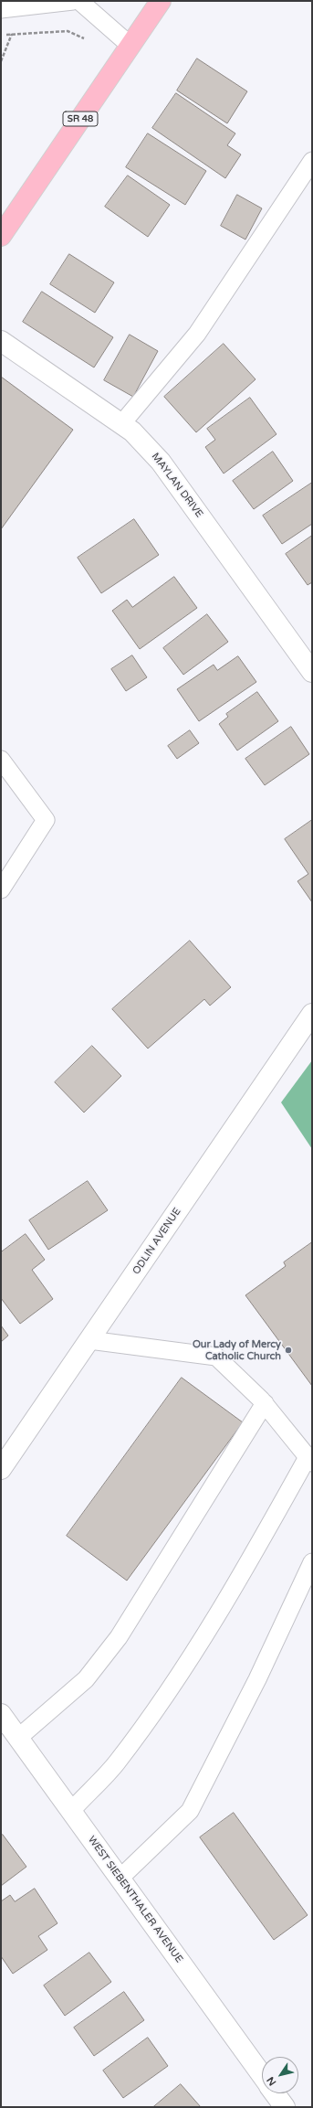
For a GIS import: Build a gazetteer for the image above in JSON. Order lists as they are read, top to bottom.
{
  "streets": {
    "main road": ["SR 48"],
    "street": ["MAYLAN DRIVE", "ODLIN AVENUE", "WEST SIEBENTHALER AVENUE"]
  },
  "places": ["Our Lady of Mercy Catholic Church"],
  "north": "bottom left"
}
